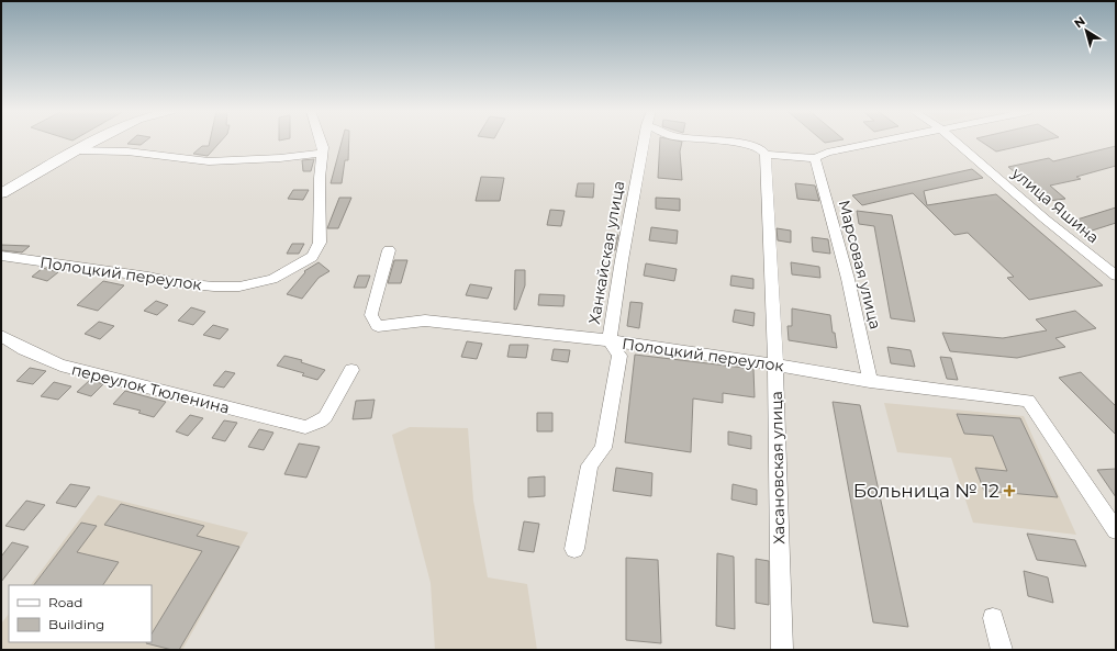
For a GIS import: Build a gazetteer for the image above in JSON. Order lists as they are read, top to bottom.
{
  "streets": {
    "street": [
      "улица Яшина",
      "Ханкайская улица",
      "Марсовая улица",
      "Полоцкий переулок",
      "переулок Тюленина",
      "Хасановская улица"
    ]
  },
  "crossings": [
    ["Ханкайская улица", "Полоцкий переулок"],
    ["Марсовая улица", "Полоцкий переулок"],
    ["Полоцкий переулок", "Хасановская улица"]
  ],
  "places": {
    "health": ["Больница № 12"]
  },
  "legend": ["Road", "Building"],
  "north": "top left"
}
